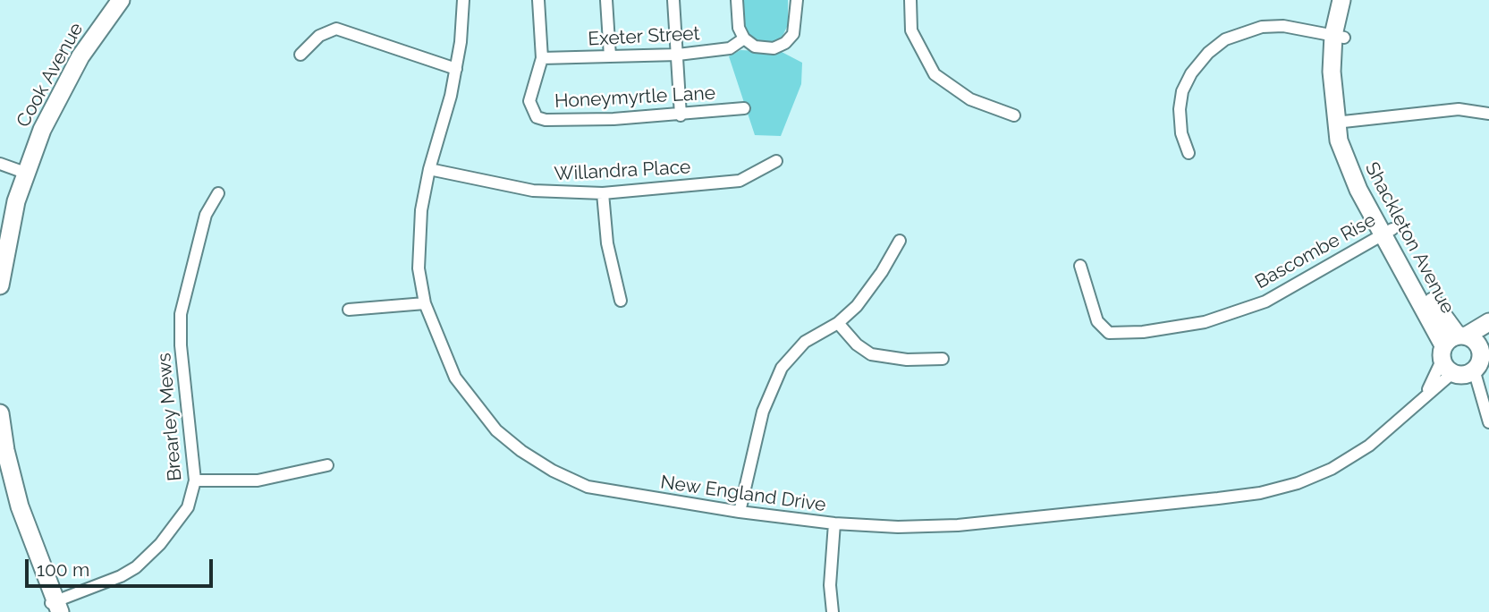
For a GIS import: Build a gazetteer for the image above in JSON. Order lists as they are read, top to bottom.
{
  "streets": {
    "street": [
      "Exeter Street",
      "Cook Avenue",
      "Honeymyrtle Lane",
      "Willandra Place",
      "Shackleton Avenue",
      "Bascombe Rise",
      "Brearley Mews",
      "New England Drive"
    ]
  },
  "crossings": [
    ["Exeter Street", "Honeymyrtle Lane"],
    ["Willandra Place", "New England Drive"],
    ["Shackleton Avenue", "Bascombe Rise"],
    ["Shackleton Avenue", "New England Drive"]
  ],
  "scale_bar": "100 m"
}
